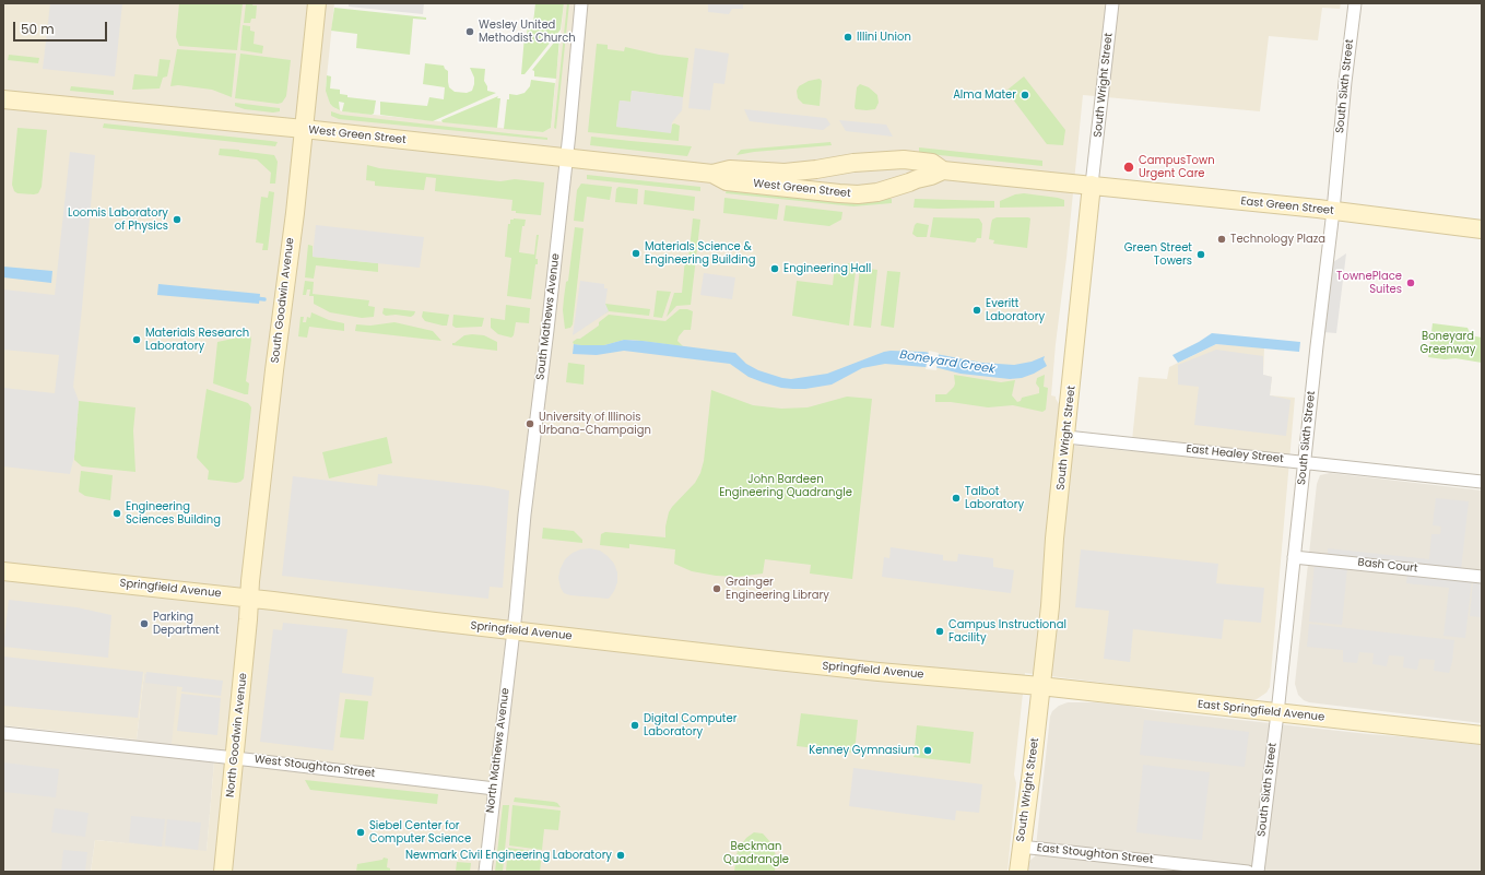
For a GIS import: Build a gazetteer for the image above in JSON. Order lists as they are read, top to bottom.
{
  "streets": {
    "street": [
      "South Wright Street",
      "South Sixth Street",
      "West Green Street",
      "East Green Street",
      "South Goodwin Avenue",
      "South Mathews Avenue",
      "East Healey Street",
      "Bash Court",
      "Springfield Avenue",
      "East Springfield Avenue",
      "North Goodwin Avenue",
      "North Mathews Avenue",
      "West Stoughton Street",
      "East Stoughton Street"
    ]
  },
  "crossings": [
    ["South Wright Street", "West Green Street"],
    ["South Wright Street", "East Green Street"],
    ["South Wright Street", "East Healey Street"],
    ["South Wright Street", "Springfield Avenue"],
    ["South Wright Street", "East Springfield Avenue"],
    ["South Wright Street", "East Stoughton Street"],
    ["South Sixth Street", "East Green Street"],
    ["South Sixth Street", "East Healey Street"],
    ["South Sixth Street", "Bash Court"],
    ["South Sixth Street", "East Springfield Avenue"],
    ["West Green Street", "East Green Street"],
    ["West Green Street", "South Goodwin Avenue"],
    ["West Green Street", "South Mathews Avenue"],
    ["South Goodwin Avenue", "Springfield Avenue"],
    ["South Goodwin Avenue", "North Goodwin Avenue"],
    ["South Mathews Avenue", "Springfield Avenue"],
    ["South Mathews Avenue", "North Mathews Avenue"],
    ["Springfield Avenue", "East Springfield Avenue"],
    ["Springfield Avenue", "North Goodwin Avenue"],
    ["Springfield Avenue", "North Mathews Avenue"],
    ["North Goodwin Avenue", "West Stoughton Street"],
    ["North Mathews Avenue", "West Stoughton Street"]
  ],
  "water": ["Boneyard Creek"],
  "parks": ["Boneyard Greenway", "John Bardeen Engineering Quadrangle", "Beckman Quadrangle"],
  "places": [
    "Wesley United Methodist Church",
    "Illini Union",
    "Alma Mater",
    "CampusTown Urgent Care",
    "Loomis Laboratory of Physics",
    "Technology Plaza",
    "Materials Science & Engineering Building",
    "Green Street Towers",
    "Engineering Hall",
    "TownePlace Suites",
    "Everitt Laboratory",
    "Materials Research Laboratory",
    "University of Illinois Urbana-Champaign",
    "Talbot Laboratory",
    "Engineering Sciences Building",
    "Grainger Engineering Library",
    "Parking Department",
    "Campus Instructional Facility",
    "Digital Computer Laboratory",
    "Kenney Gymnasium",
    "Siebel Center for Computer Science",
    "Newmark Civil Engineering Laboratory"
  ],
  "scale_bar": "50 m"
}
